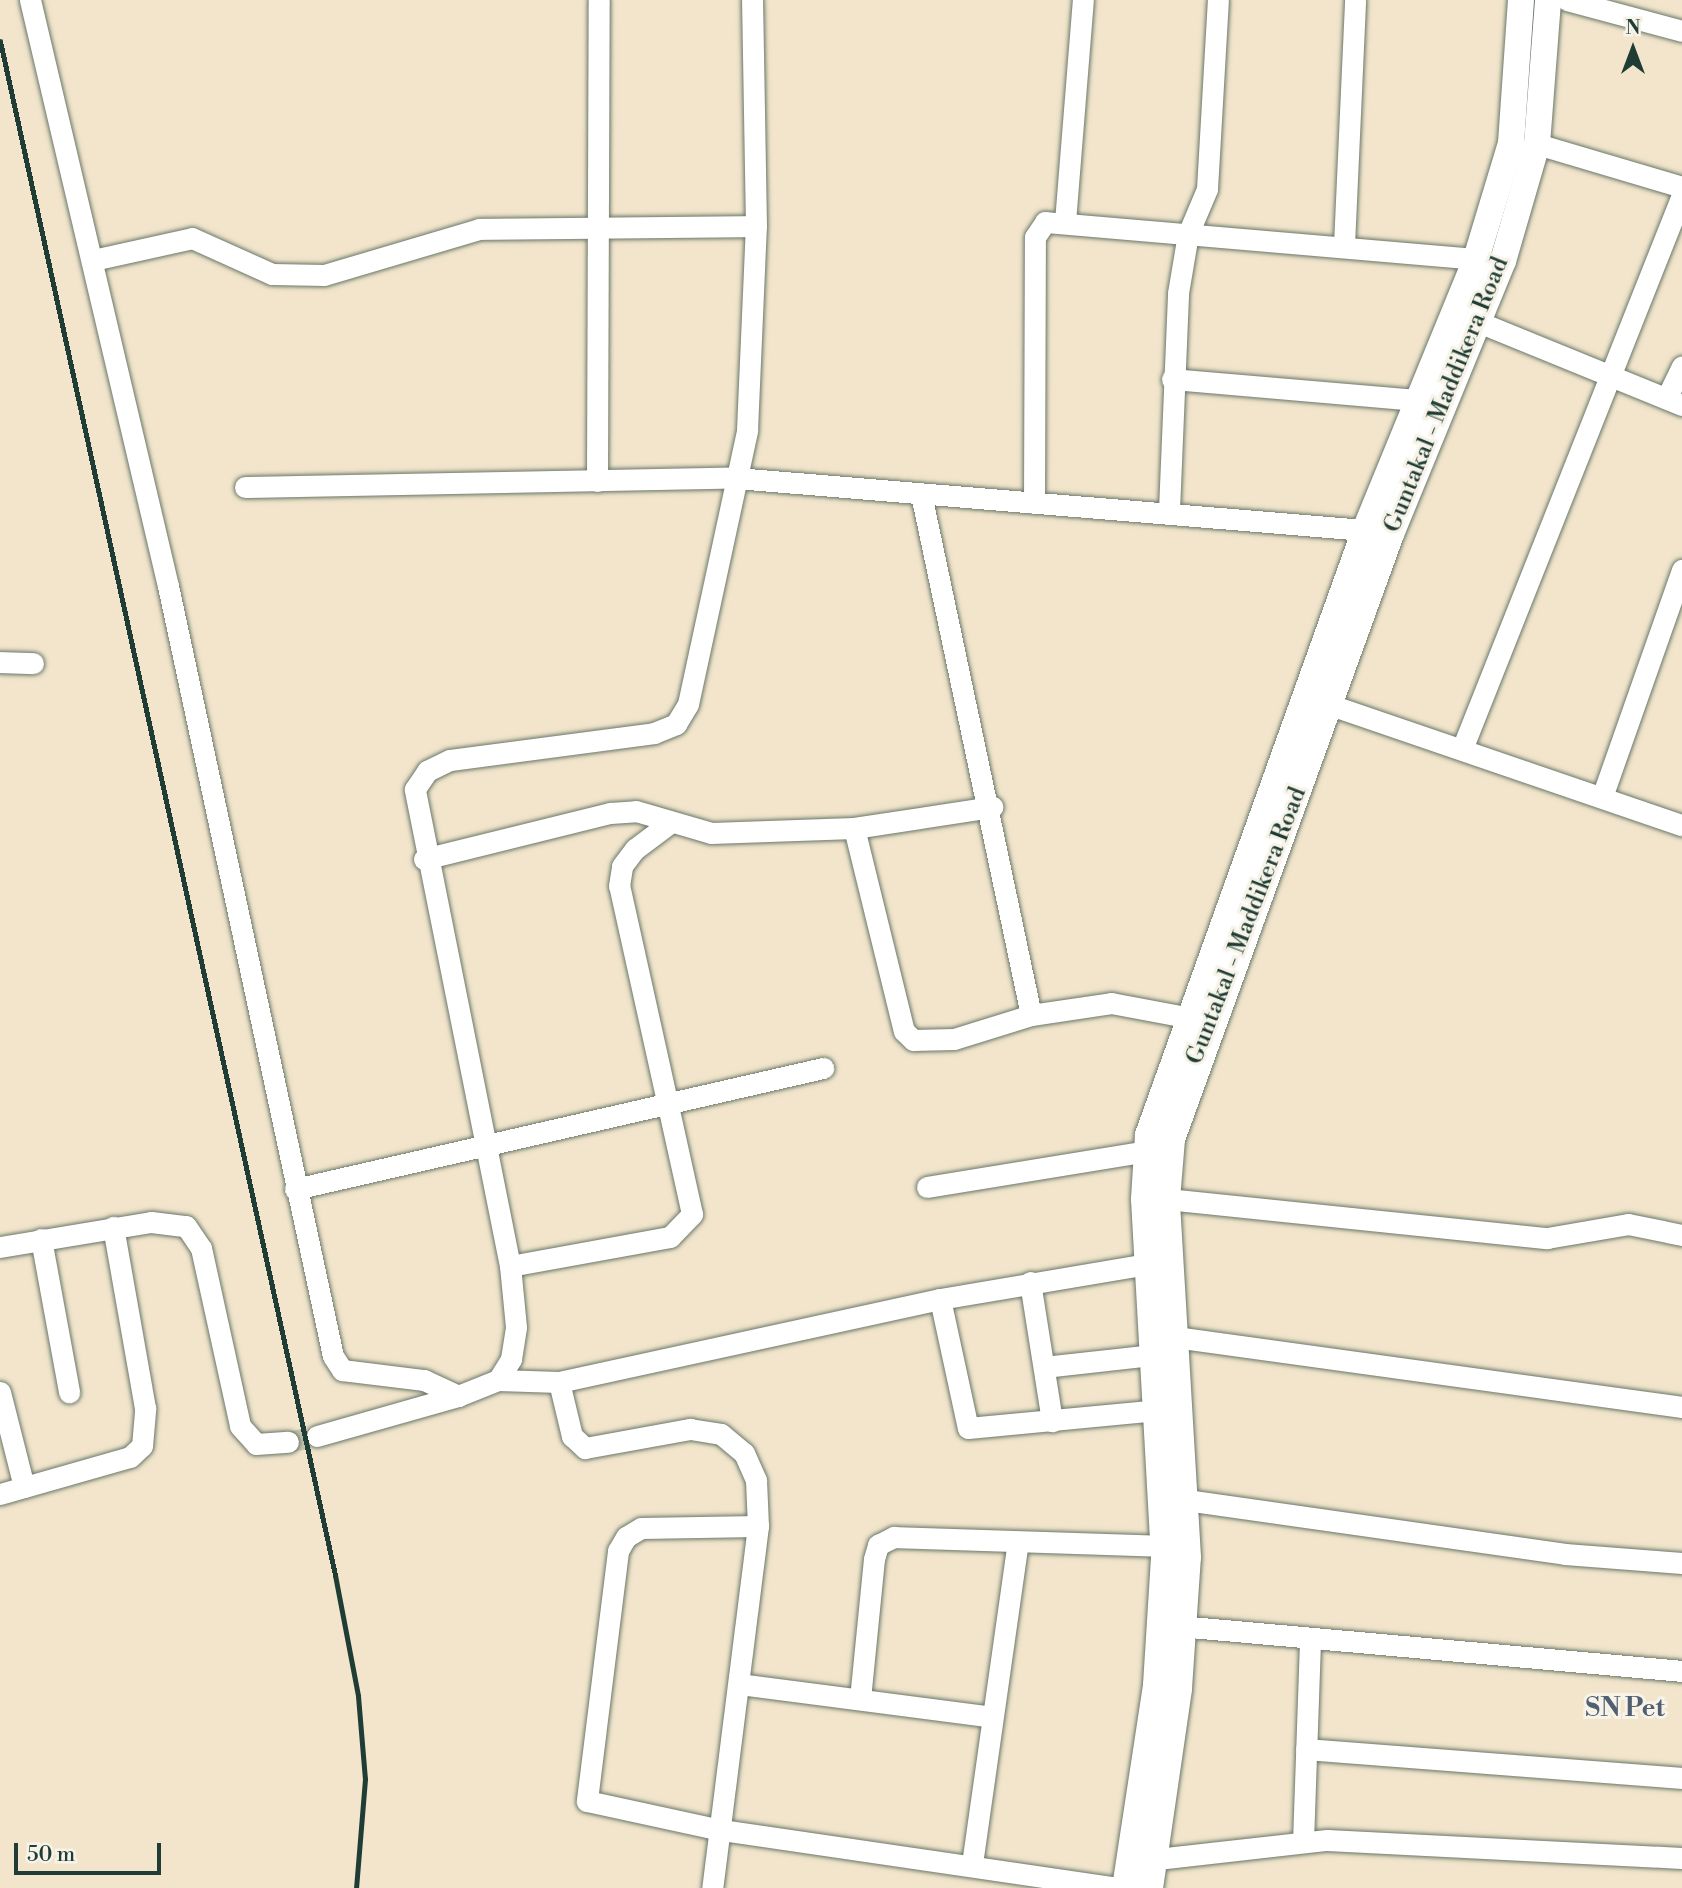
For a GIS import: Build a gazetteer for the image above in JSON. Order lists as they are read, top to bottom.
{
  "streets": {
    "main road": ["Guntakal - Maddikera Road"]
  },
  "districts": ["SN Pet"],
  "scale_bar": "50 m",
  "north": "top"
}
